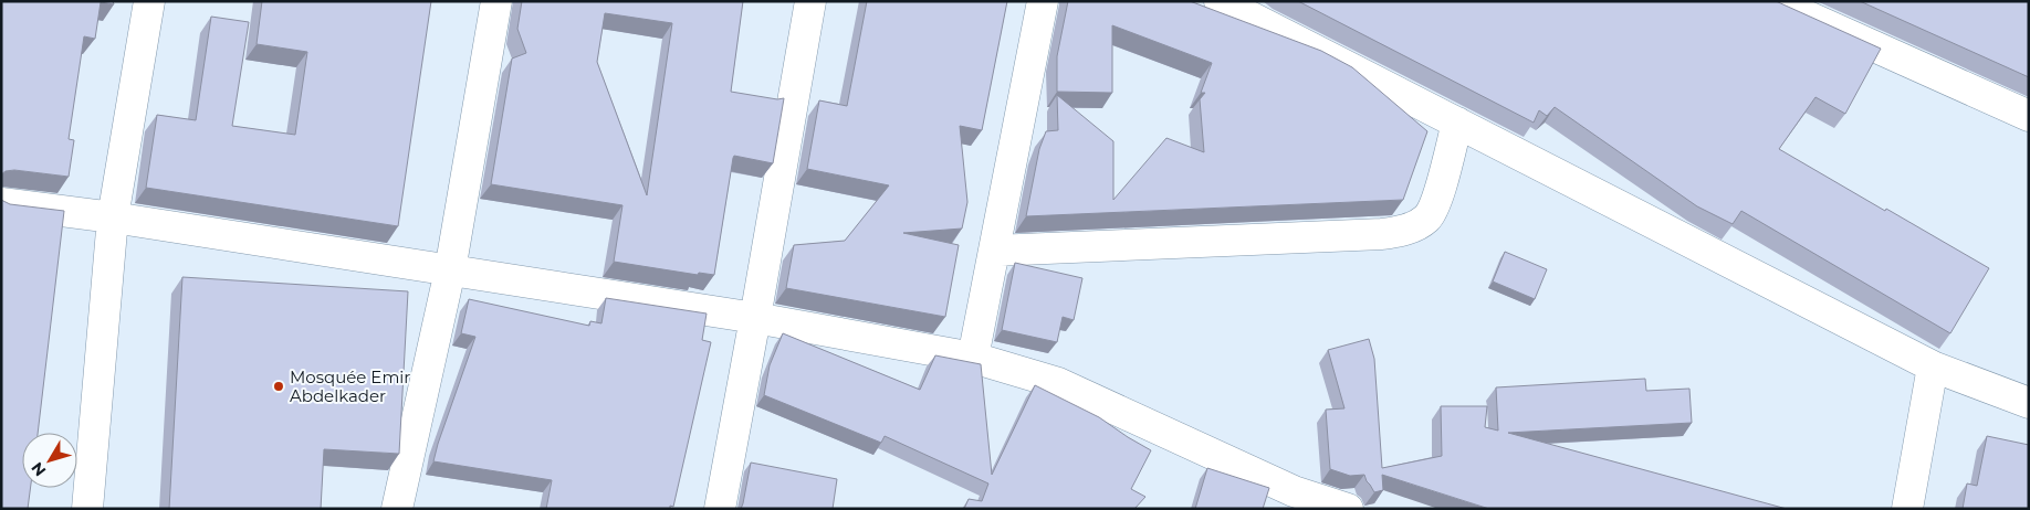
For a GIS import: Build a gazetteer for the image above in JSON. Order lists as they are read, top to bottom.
{
  "places": ["Mosquée Emir Abdelkader"],
  "north": "bottom left"
}
